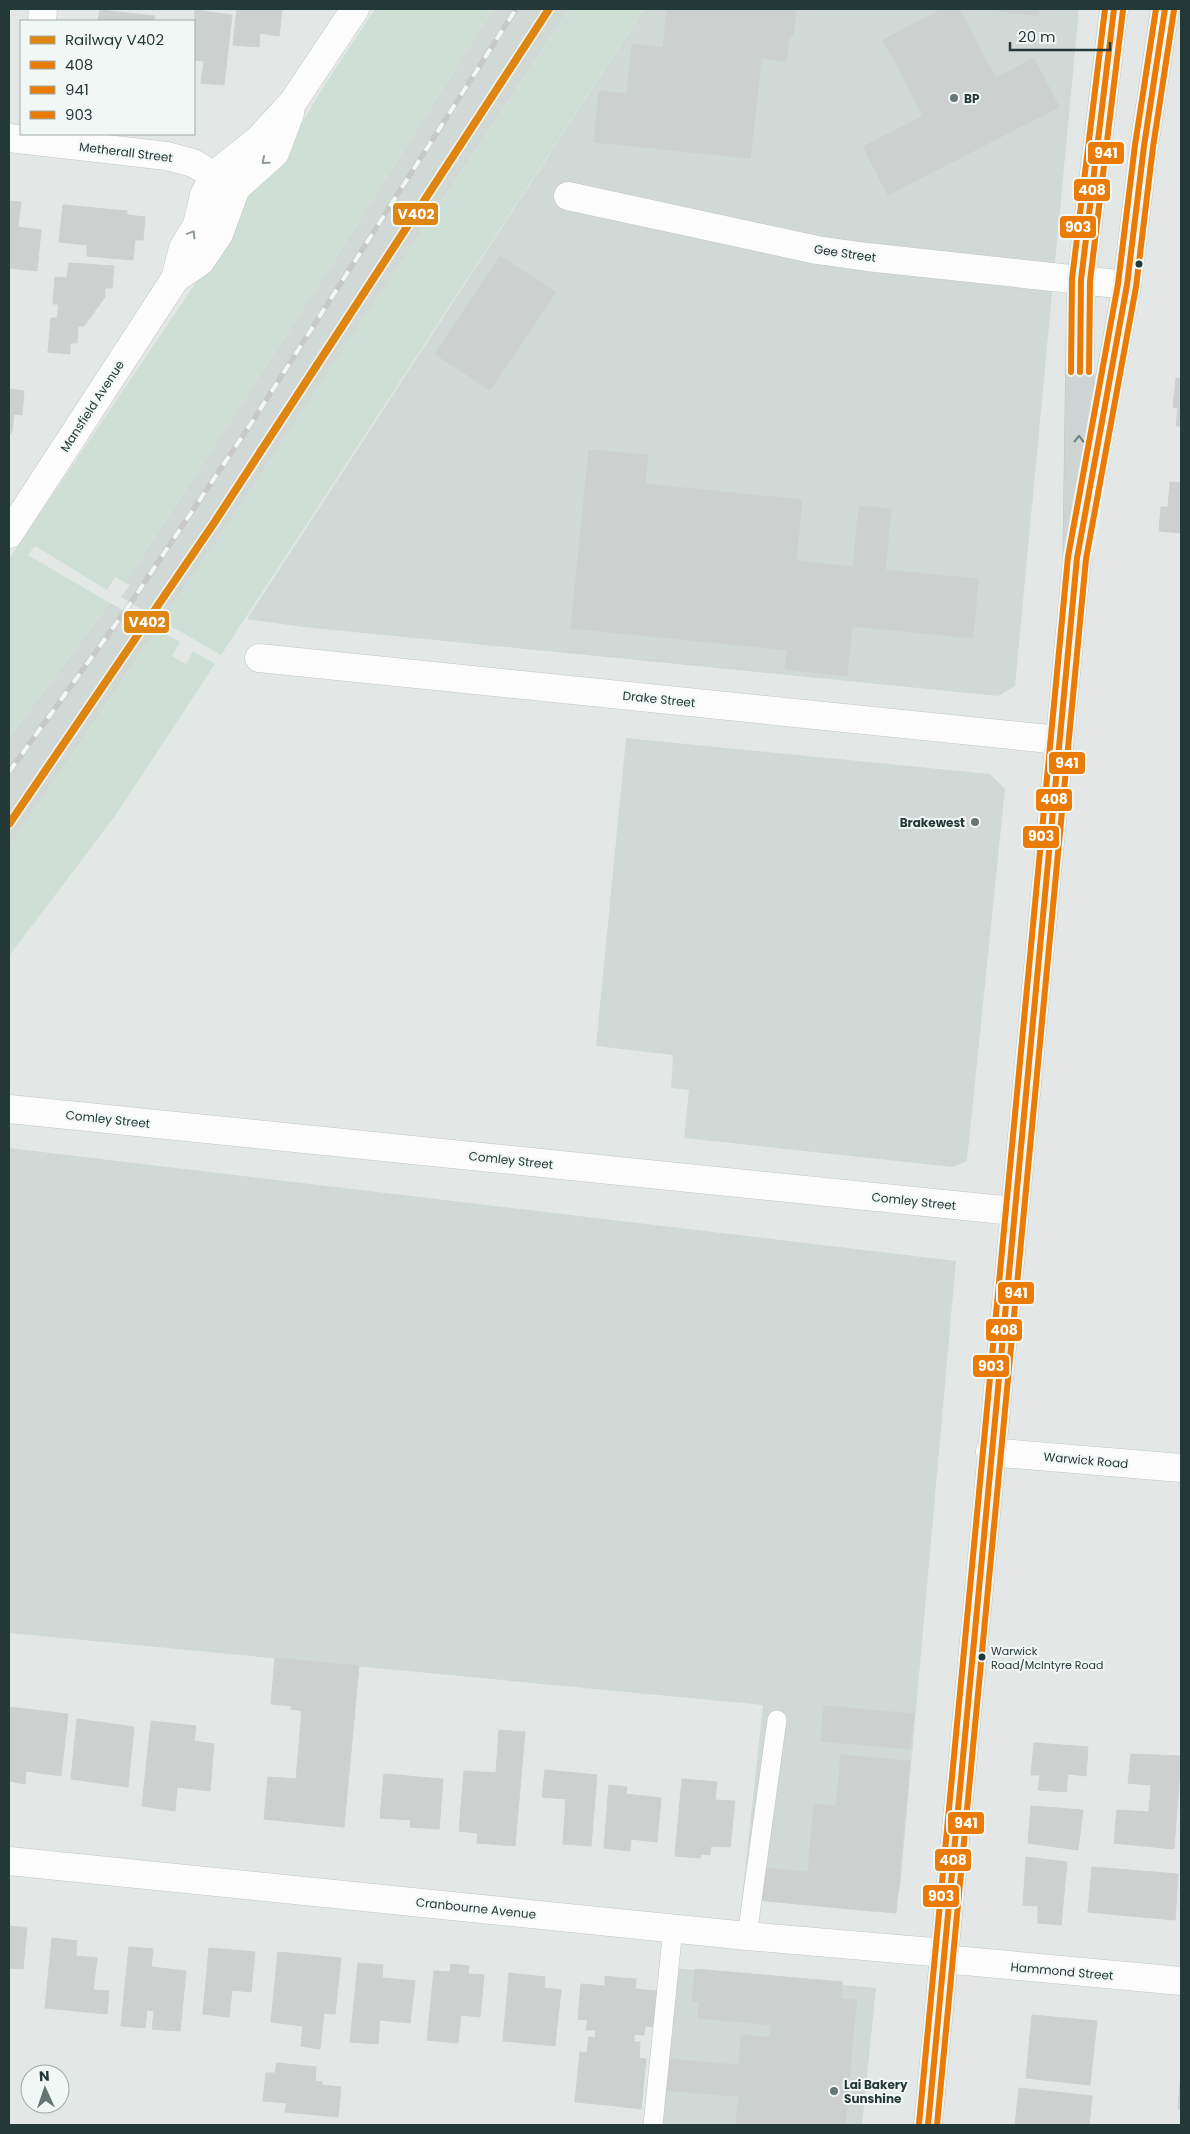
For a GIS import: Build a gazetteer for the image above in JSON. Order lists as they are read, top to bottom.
{
  "streets": {
    "street": [
      "Metherall Street",
      "Gee Street",
      "Mansfield Avenue",
      "Drake Street",
      "Comley Street",
      "Warwick Road",
      "Cranbourne Avenue",
      "Hammond Street"
    ]
  },
  "crossings": [
    ["Metherall Street", "Mansfield Avenue"],
    ["Cranbourne Avenue", "Hammond Street"]
  ],
  "places": [
    "BP",
    "Brakewest",
    "Warwick Road/McIntyre Road",
    "Lai Bakery Sunshine"
  ],
  "lines": [
    "rail line V402",
    "transit line 408",
    "transit line 903",
    "transit line 941"
  ],
  "legend": [
    "Railway V402",
    "408",
    "941",
    "903"
  ],
  "scale_bar": "20 m",
  "north": "top"
}
